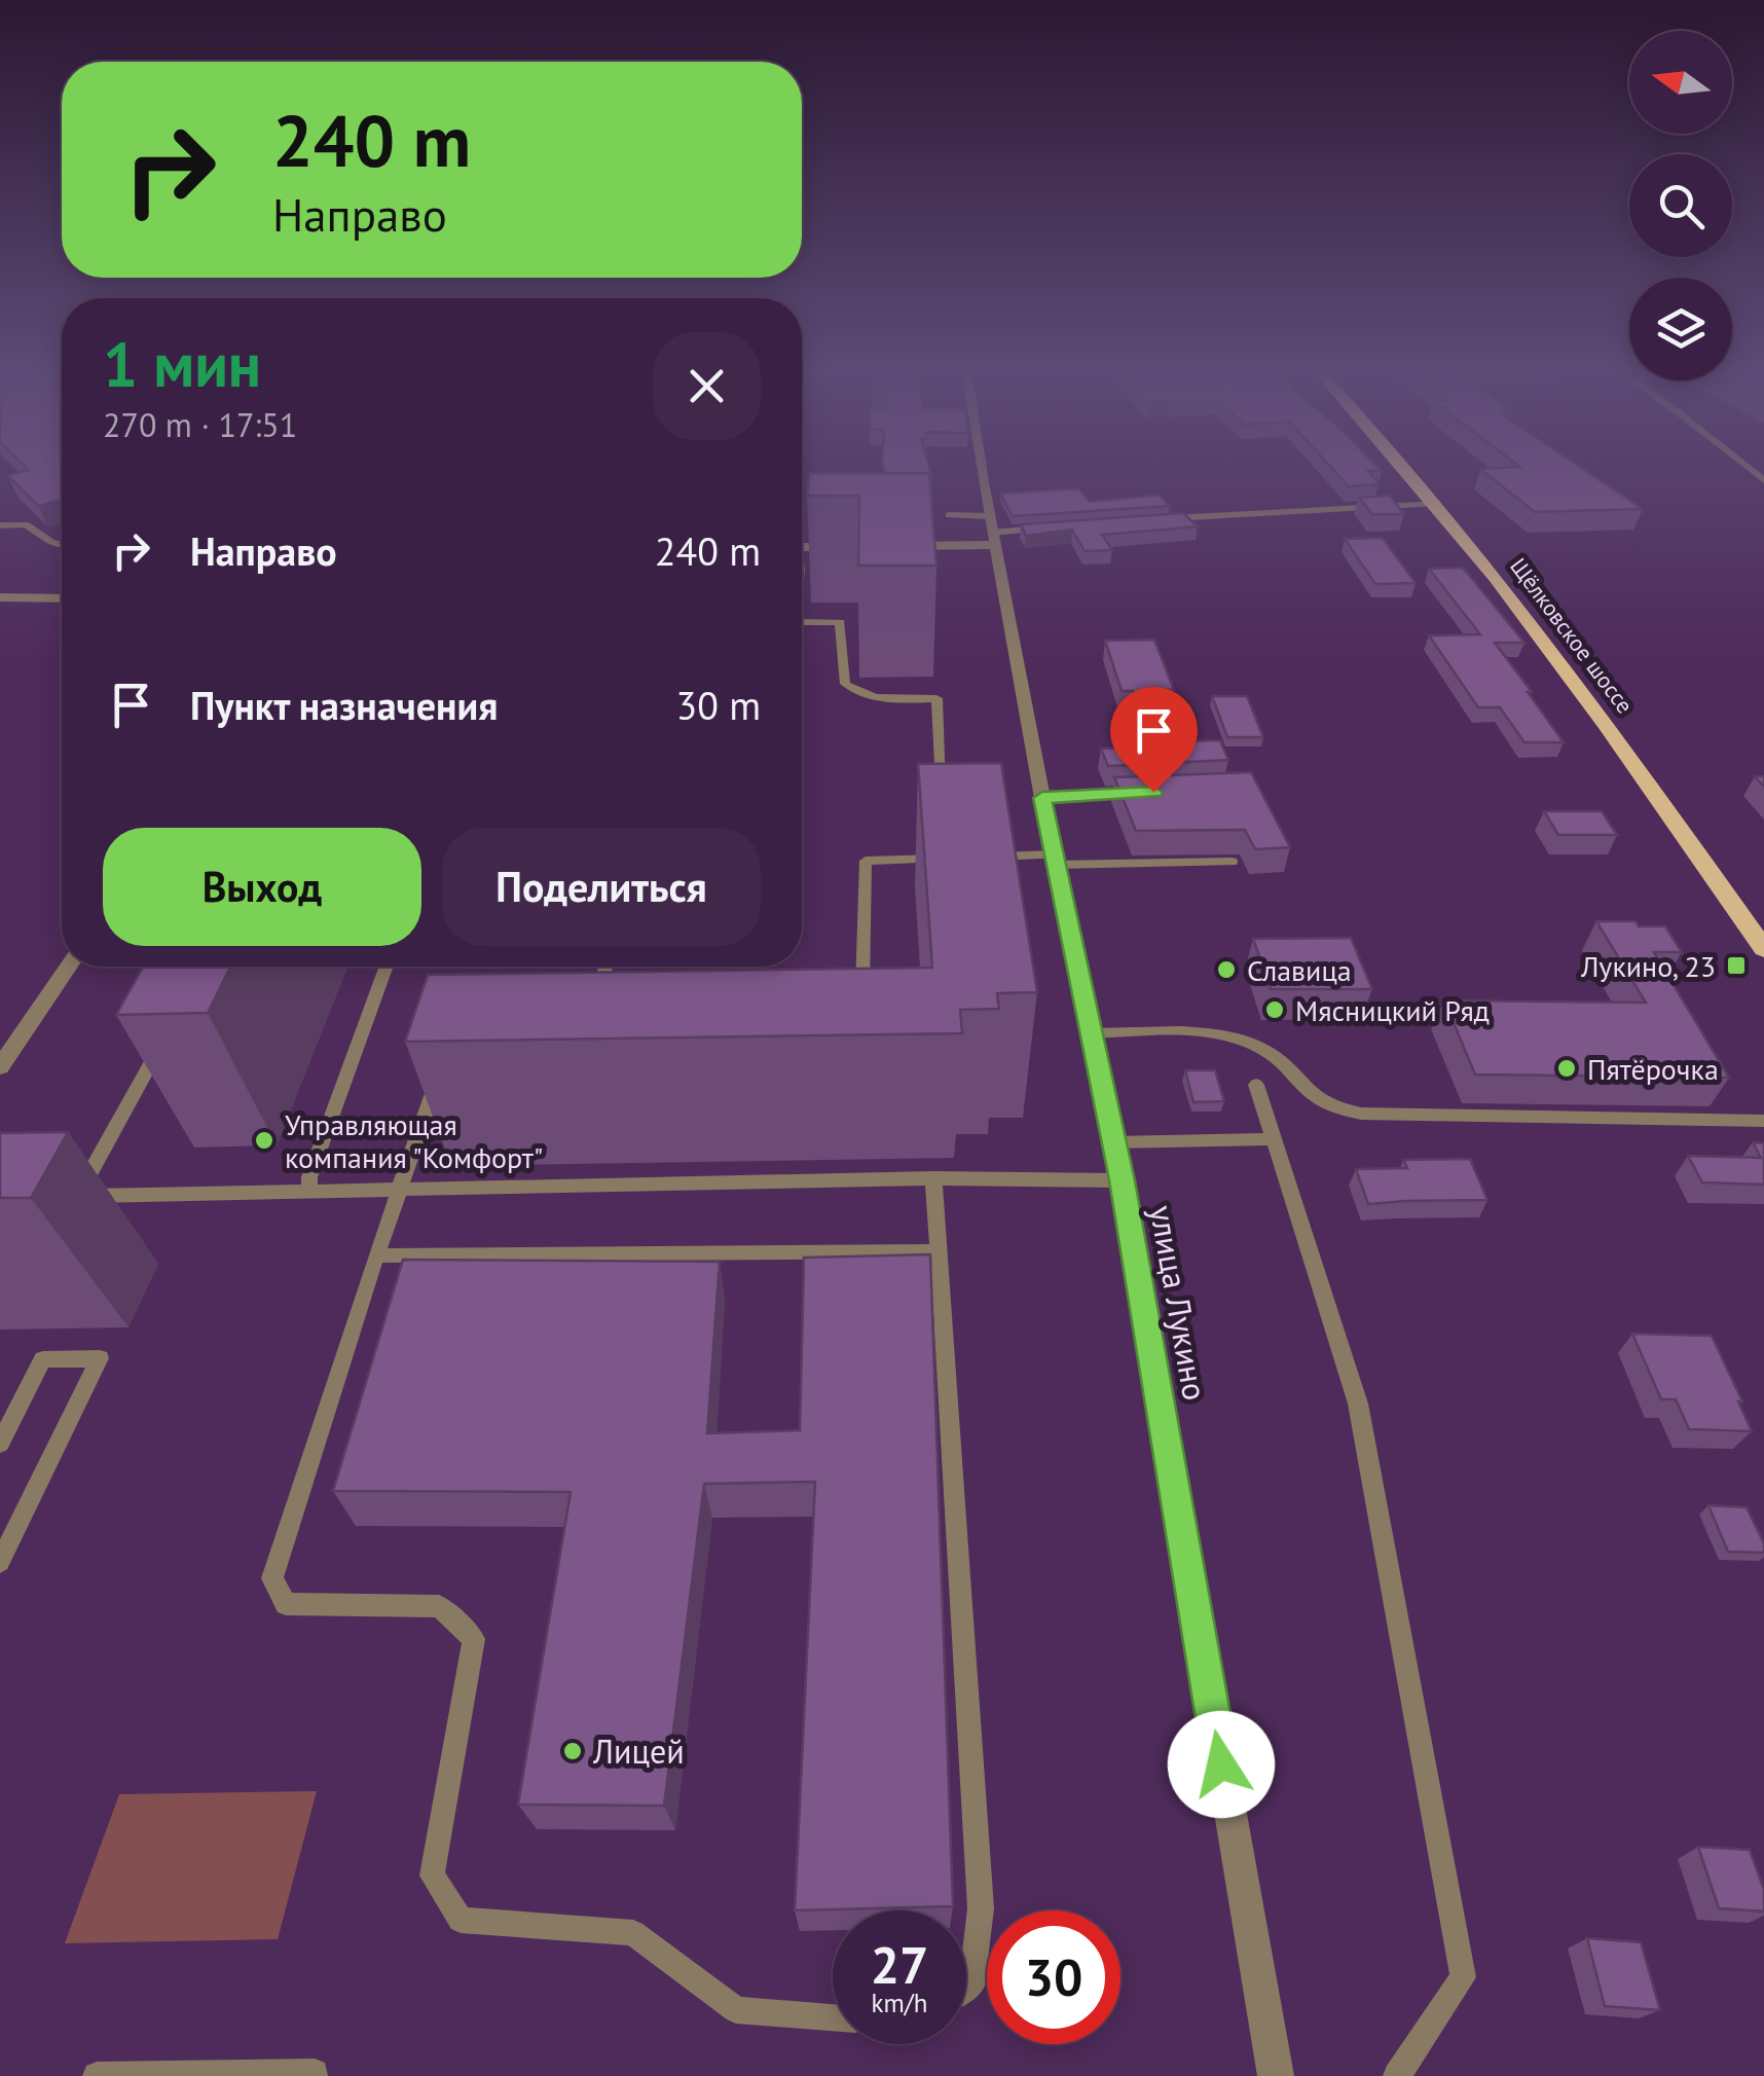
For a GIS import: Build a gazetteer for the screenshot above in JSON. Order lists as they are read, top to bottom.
{
  "streets": {
    "main road": ["Щёлковское шоссе"],
    "street": ["улица Лукино"]
  },
  "places": {
    "transit": ["Лукино, 23"],
    "other": [
      "Славица",
      "Мясницкий Ряд",
      "Пятёрочка",
      "Управляющая компания \"Комфорт\"",
      "Лицей"
    ]
  },
  "north": "left",
  "page": {
    "turn": ["240 m", "Направо"],
    "heading": ["1 мин", "270 m · 17:51"],
    "list": [
      {
        "name": "Направо",
        "value": "240 m"
      },
      {
        "name": "Пункт назначения",
        "value": "30 m"
      }
    ],
    "buttons": ["Выход", "Поделиться"],
    "speed": "27 km/h",
    "limit": "30"
  }
}
